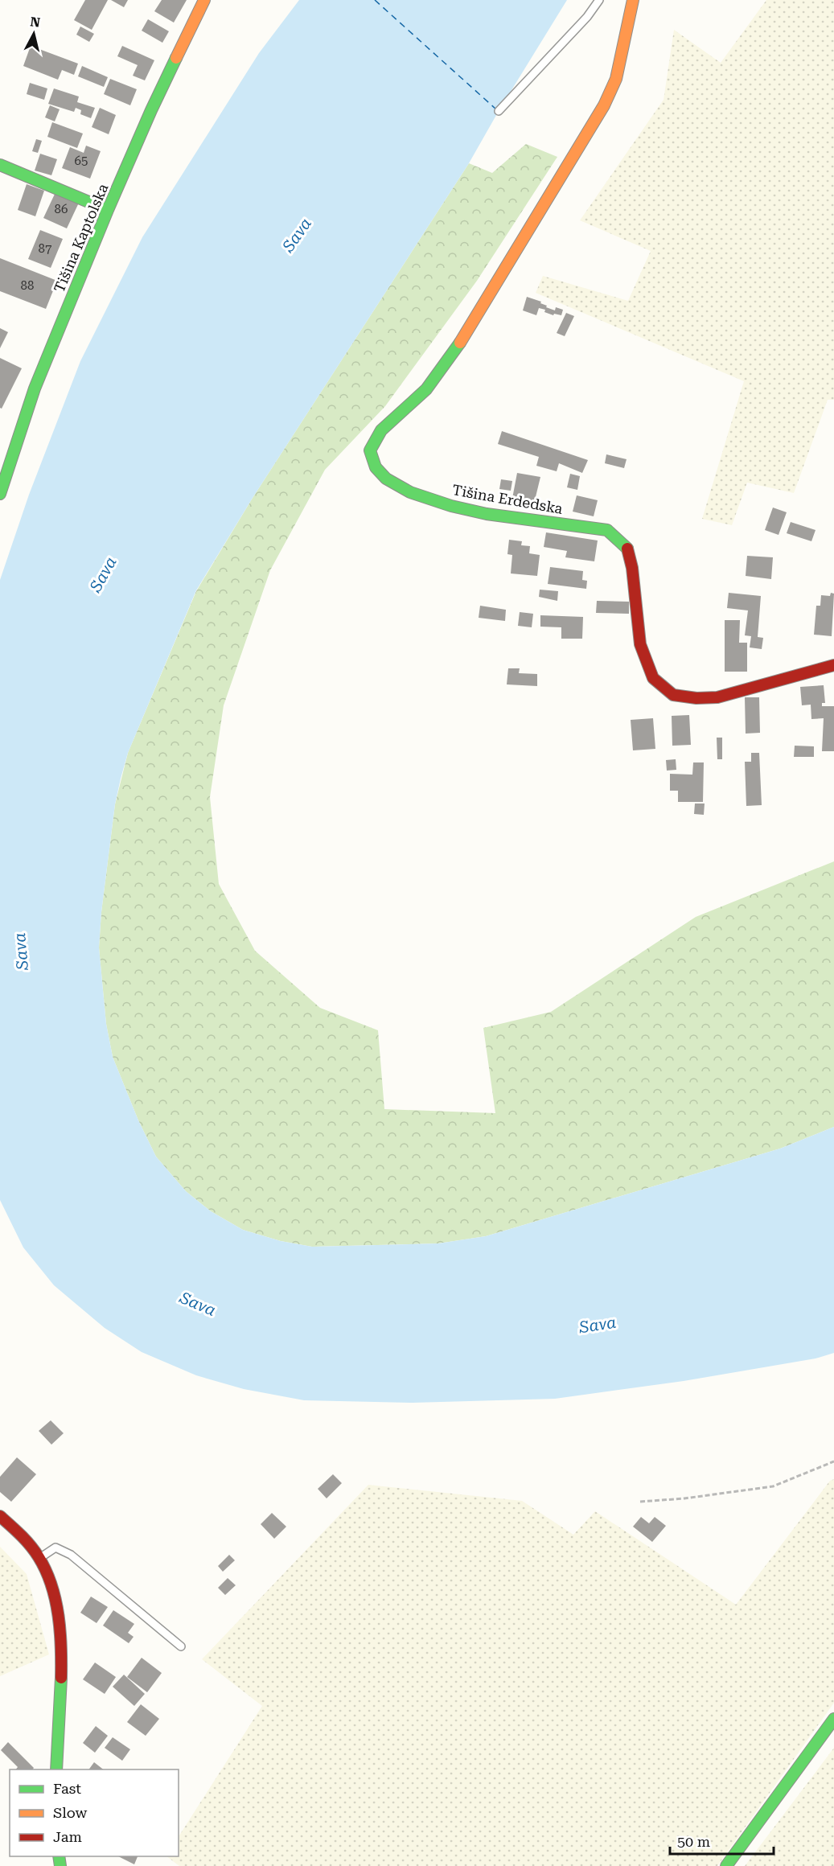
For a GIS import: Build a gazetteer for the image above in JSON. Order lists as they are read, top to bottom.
{
  "streets": {
    "main road": ["Tišina Kaptolska", "Tišina Erdedska"]
  },
  "water": ["Sava"],
  "house_numbers": [
    "65",
    "86",
    "87",
    "88"
  ],
  "legend": ["Fast", "Slow", "Jam"],
  "scale_bar": "50 m",
  "north": "top"
}
